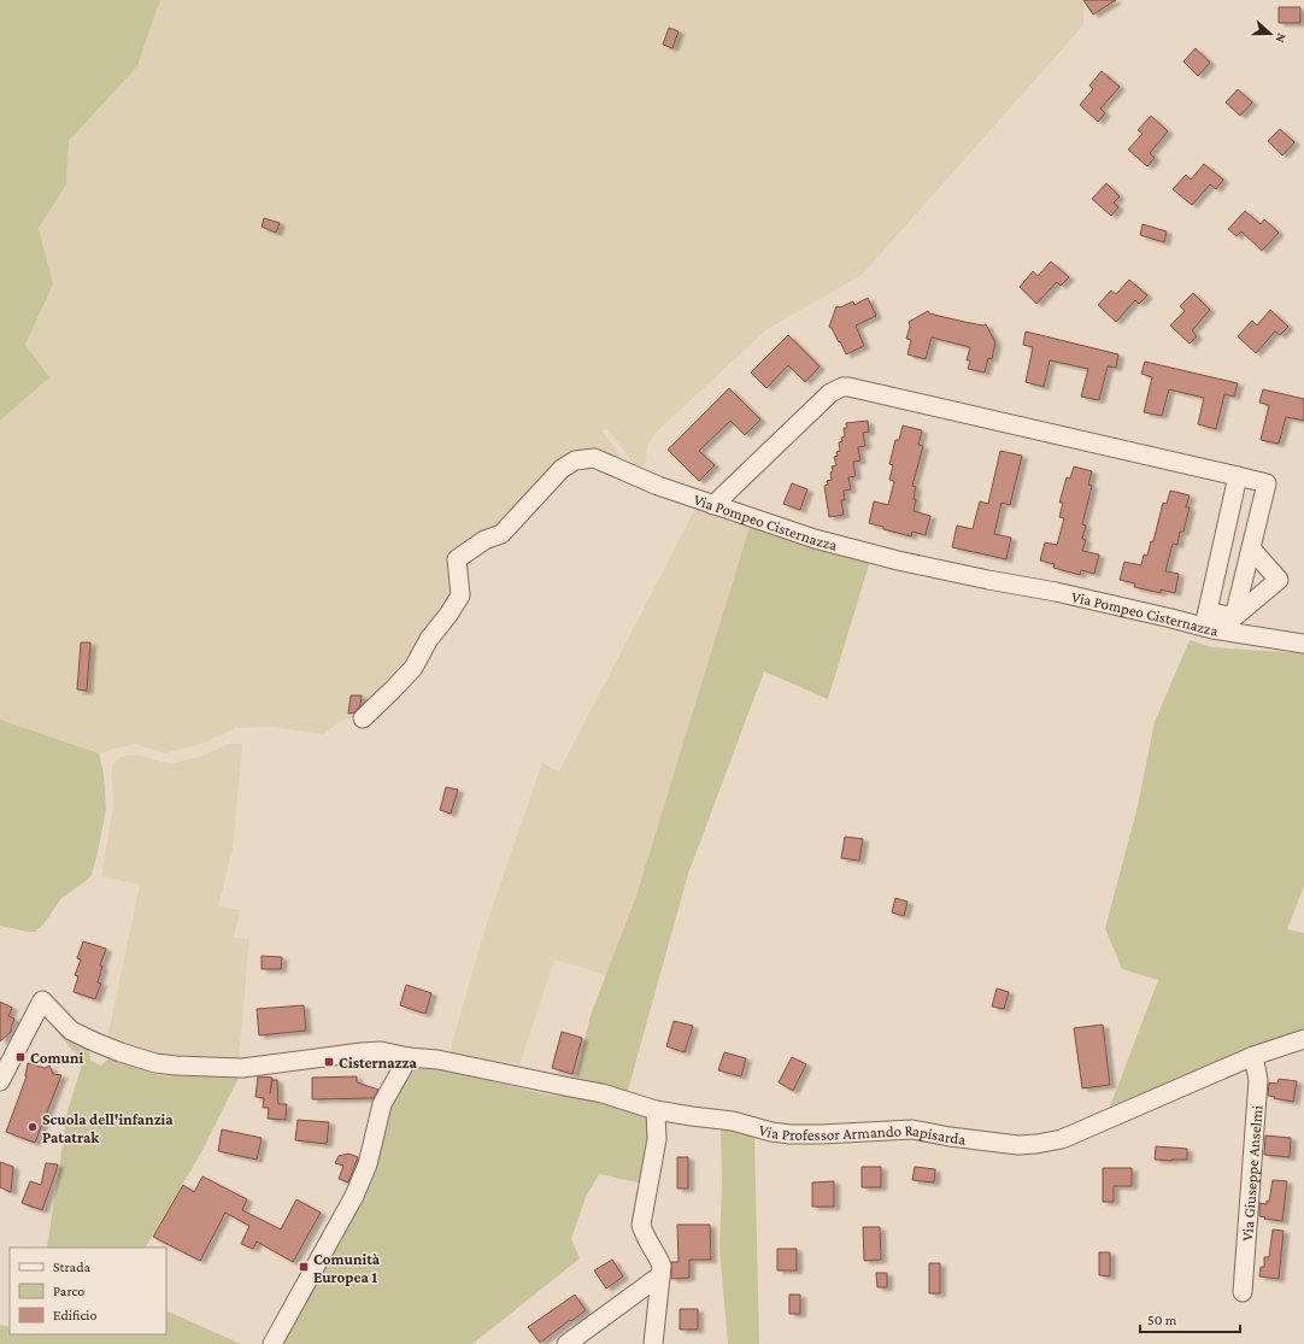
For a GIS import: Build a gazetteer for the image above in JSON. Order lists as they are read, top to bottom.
{
  "streets": {
    "street": ["Via Pompeo Cisternazza", "Via Professor Armando Rapisarda", "Via Giuseppe Anselmi"]
  },
  "crossings": [
    ["Via Professor Armando Rapisarda", "Via Giuseppe Anselmi"]
  ],
  "places": {
    "transit": ["Comuni", "Cisternazza", "Comunità Europea 1"],
    "other": ["Scuola dell'infanzia Patatrak"]
  },
  "legend": ["Strada", "Parco", "Edificio"],
  "scale_bar": "50 m",
  "north": "right"
}
